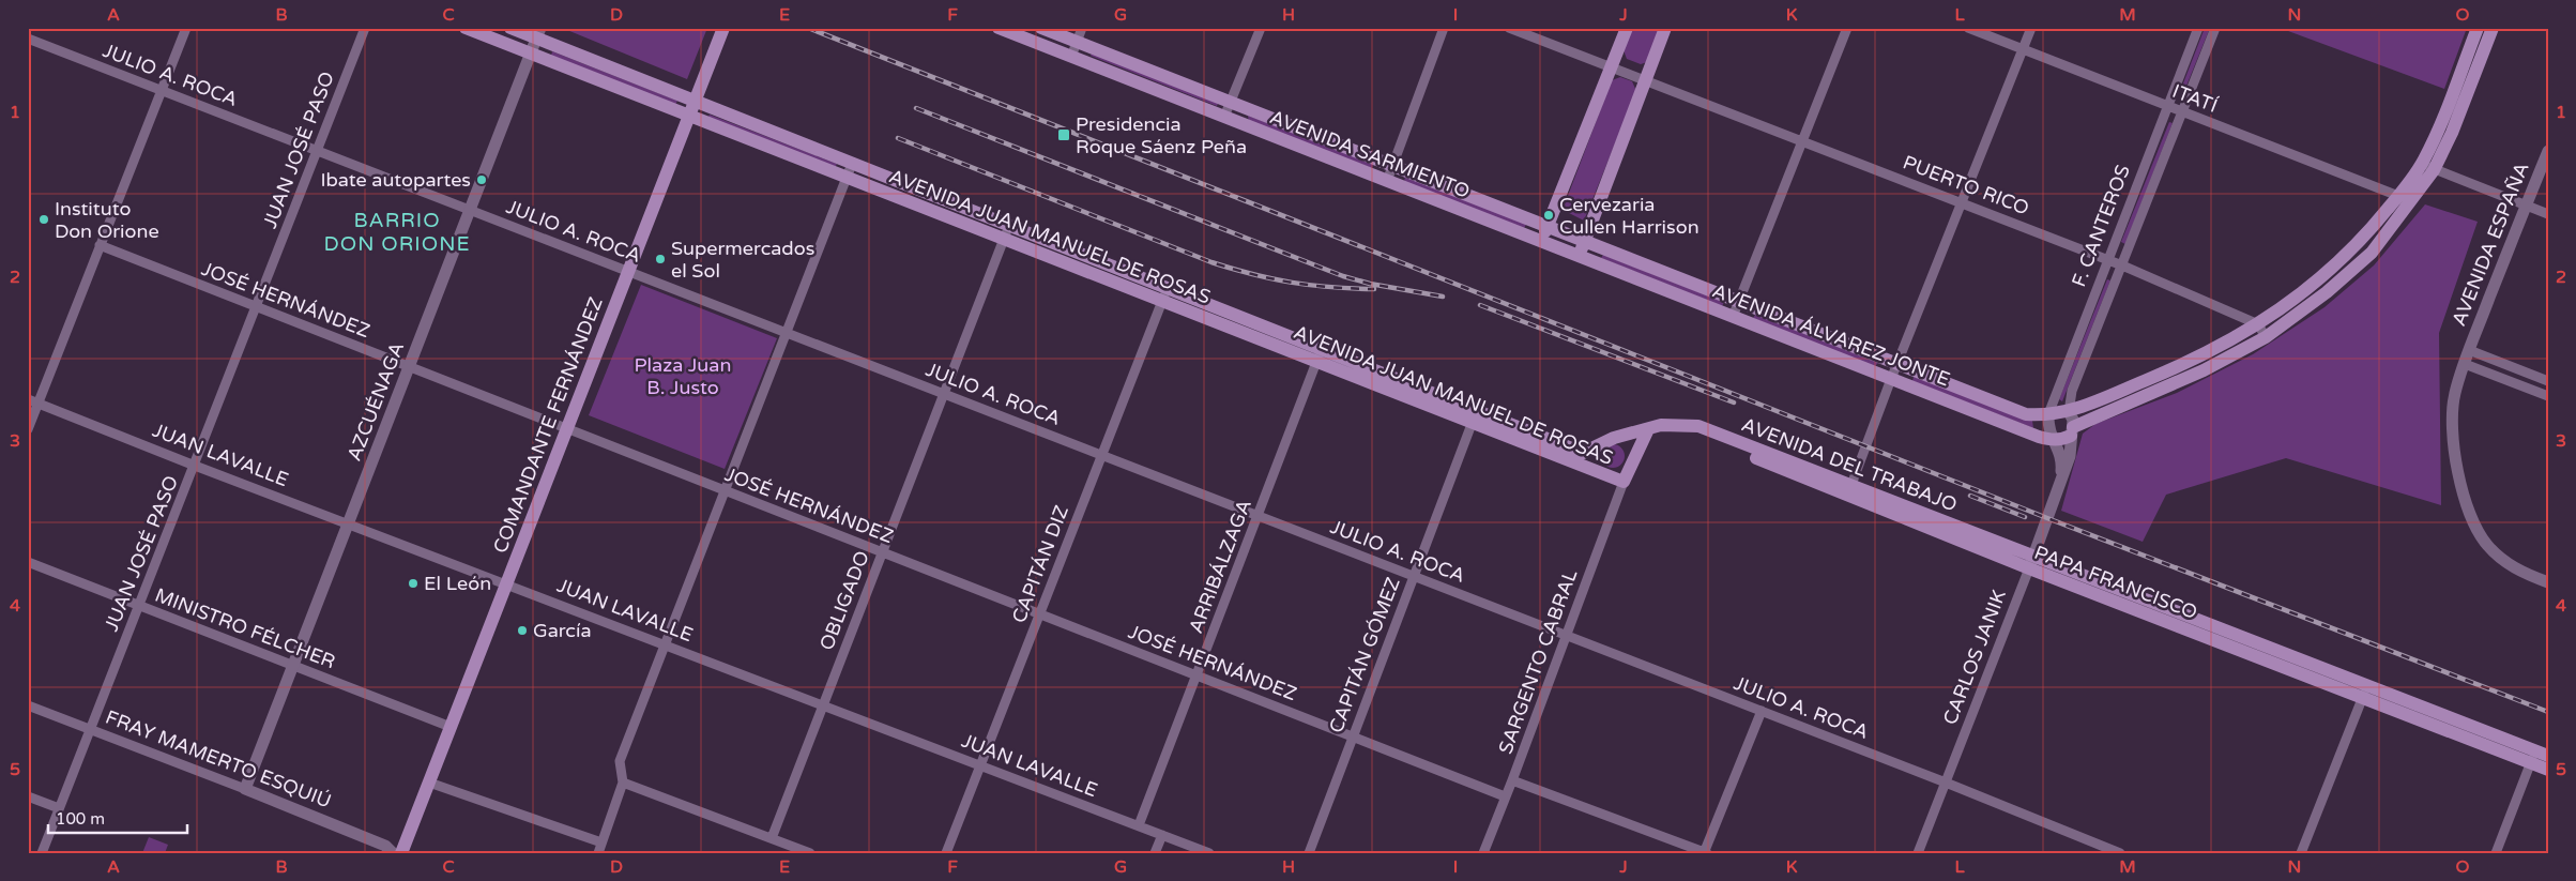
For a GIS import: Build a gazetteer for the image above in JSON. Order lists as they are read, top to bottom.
{
  "streets": {
    "main road": [
      "AVENIDA SARMIENTO",
      "AVENIDA JUAN MANUEL DE ROSAS",
      "AVENIDA ÁLVAREZ JONTE",
      "COMANDANTE FERNÁNDEZ",
      "AVENIDA DEL TRABAJO",
      "PAPA FRANCISCO"
    ],
    "street": [
      "JULIO A. ROCA",
      "ITATÍ",
      "JUAN JOSÉ PASO",
      "PUERTO RICO",
      "F. CANTEROS",
      "AVENIDA ESPAÑA",
      "JOSÉ HERNÁNDEZ",
      "AZCUÉNAGA",
      "JUAN LAVALLE",
      "CAPITÁN DIZ",
      "ARRIBÁLZAGA",
      "OBLIGADO",
      "MINISTRO FÉLCHER",
      "CAPITÁN GÓMEZ",
      "CARLOS JANIK",
      "SARGENTO CABRAL",
      "FRAY MAMERTO ESQUIÚ"
    ]
  },
  "crossings": [
    ["JULIO A. ROCA", "JUAN JOSÉ PASO"],
    ["JULIO A. ROCA", "AZCUÉNAGA"],
    ["JULIO A. ROCA", "COMANDANTE FERNÁNDEZ"],
    ["JULIO A. ROCA", "CAPITÁN DIZ"],
    ["JULIO A. ROCA", "ARRIBÁLZAGA"],
    ["JULIO A. ROCA", "OBLIGADO"],
    ["JULIO A. ROCA", "CAPITÁN GÓMEZ"],
    ["JULIO A. ROCA", "CARLOS JANIK"],
    ["JULIO A. ROCA", "SARGENTO CABRAL"],
    ["ITATÍ", "F. CANTEROS"],
    ["ITATÍ", "AVENIDA ÁLVAREZ JONTE"],
    ["JUAN JOSÉ PASO", "JOSÉ HERNÁNDEZ"],
    ["JUAN JOSÉ PASO", "JUAN LAVALLE"],
    ["JUAN JOSÉ PASO", "MINISTRO FÉLCHER"],
    ["JUAN JOSÉ PASO", "FRAY MAMERTO ESQUIÚ"],
    ["AVENIDA SARMIENTO", "AVENIDA ÁLVAREZ JONTE"],
    ["PUERTO RICO", "F. CANTEROS"],
    ["PUERTO RICO", "AVENIDA ÁLVAREZ JONTE"],
    ["F. CANTEROS", "AVENIDA ÁLVAREZ JONTE"],
    ["F. CANTEROS", "CARLOS JANIK"],
    ["AVENIDA JUAN MANUEL DE ROSAS", "AZCUÉNAGA"],
    ["AVENIDA JUAN MANUEL DE ROSAS", "COMANDANTE FERNÁNDEZ"],
    ["AVENIDA JUAN MANUEL DE ROSAS", "AVENIDA DEL TRABAJO"],
    ["AVENIDA JUAN MANUEL DE ROSAS", "CAPITÁN DIZ"],
    ["AVENIDA JUAN MANUEL DE ROSAS", "ARRIBÁLZAGA"],
    ["AVENIDA JUAN MANUEL DE ROSAS", "OBLIGADO"],
    ["AVENIDA JUAN MANUEL DE ROSAS", "CAPITÁN GÓMEZ"],
    ["AVENIDA JUAN MANUEL DE ROSAS", "SARGENTO CABRAL"],
    ["JOSÉ HERNÁNDEZ", "AZCUÉNAGA"],
    ["JOSÉ HERNÁNDEZ", "COMANDANTE FERNÁNDEZ"],
    ["JOSÉ HERNÁNDEZ", "CAPITÁN DIZ"],
    ["JOSÉ HERNÁNDEZ", "ARRIBÁLZAGA"],
    ["JOSÉ HERNÁNDEZ", "OBLIGADO"],
    ["JOSÉ HERNÁNDEZ", "CAPITÁN GÓMEZ"],
    ["JOSÉ HERNÁNDEZ", "SARGENTO CABRAL"],
    ["AVENIDA ÁLVAREZ JONTE", "CARLOS JANIK"],
    ["AZCUÉNAGA", "JUAN LAVALLE"],
    ["AZCUÉNAGA", "MINISTRO FÉLCHER"],
    ["AZCUÉNAGA", "FRAY MAMERTO ESQUIÚ"],
    ["COMANDANTE FERNÁNDEZ", "JUAN LAVALLE"],
    ["COMANDANTE FERNÁNDEZ", "MINISTRO FÉLCHER"],
    ["JUAN LAVALLE", "CAPITÁN DIZ"],
    ["JUAN LAVALLE", "ARRIBÁLZAGA"],
    ["JUAN LAVALLE", "OBLIGADO"],
    ["AVENIDA DEL TRABAJO", "PAPA FRANCISCO"],
    ["AVENIDA DEL TRABAJO", "CARLOS JANIK"],
    ["PAPA FRANCISCO", "CARLOS JANIK"]
  ],
  "districts": ["BARRIO DON ORIONE"],
  "parks": ["Plaza Juan B. Justo"],
  "places": {
    "transit": ["Presidencia Roque Sáenz Peña"],
    "other": [
      "Ibate autopartes",
      "Cervezaria Cullen Harrison",
      "Instituto Don Orione",
      "Supermercados el Sol",
      "El León",
      "García"
    ]
  },
  "scale_bar": "100 m",
  "grid": {
    "columns": [
      "A",
      "B",
      "C",
      "D",
      "E",
      "F",
      "G",
      "H",
      "I",
      "J",
      "K",
      "L",
      "M",
      "N",
      "O"
    ],
    "rows": [
      "1",
      "2",
      "3",
      "4",
      "5"
    ]
  }
}
